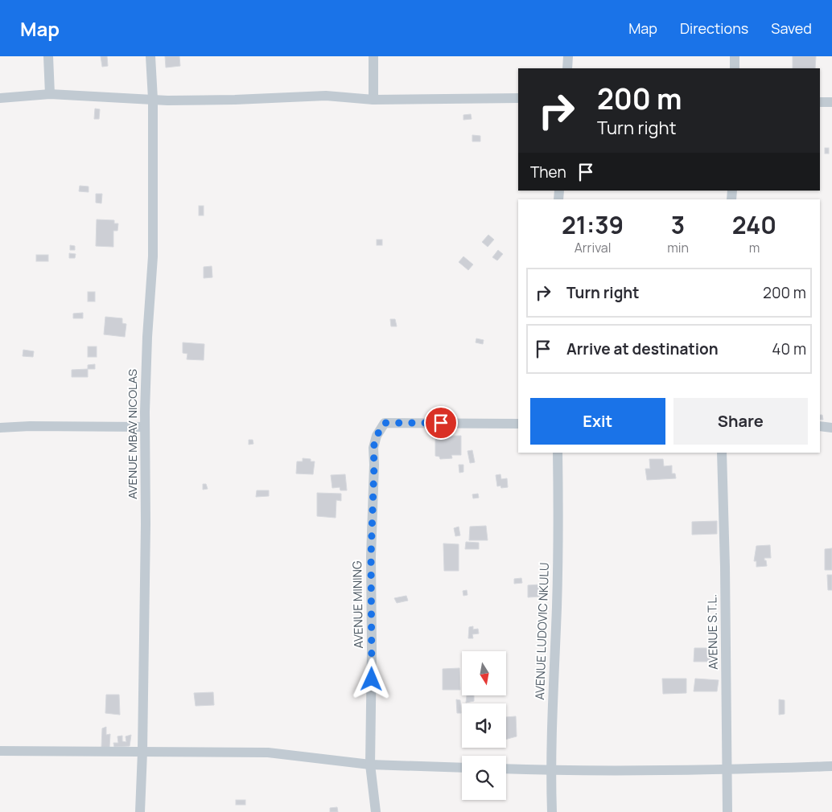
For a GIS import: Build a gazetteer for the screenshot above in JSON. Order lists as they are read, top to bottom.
{
  "streets": {
    "street": [
      "AVENUE MBAV NICOLAS",
      "AVENUE MINING",
      "AVENUE LUDOVIC NKULU",
      "AVENUE S.T.L."
    ]
  },
  "north": "bottom",
  "page": {
    "header": "Map",
    "nav": ["Map", "Directions", "Saved"],
    "turn": ["200 m", "Turn right"],
    "then": "Then",
    "eta": [
      "21:39",
      "Arrival",
      "3",
      "min",
      "240",
      "m"
    ],
    "list": [
      {
        "name": "Turn right",
        "value": "200 m"
      },
      {
        "name": "Arrive at destination",
        "value": "40 m"
      }
    ],
    "buttons": ["Exit", "Share"]
  }
}
